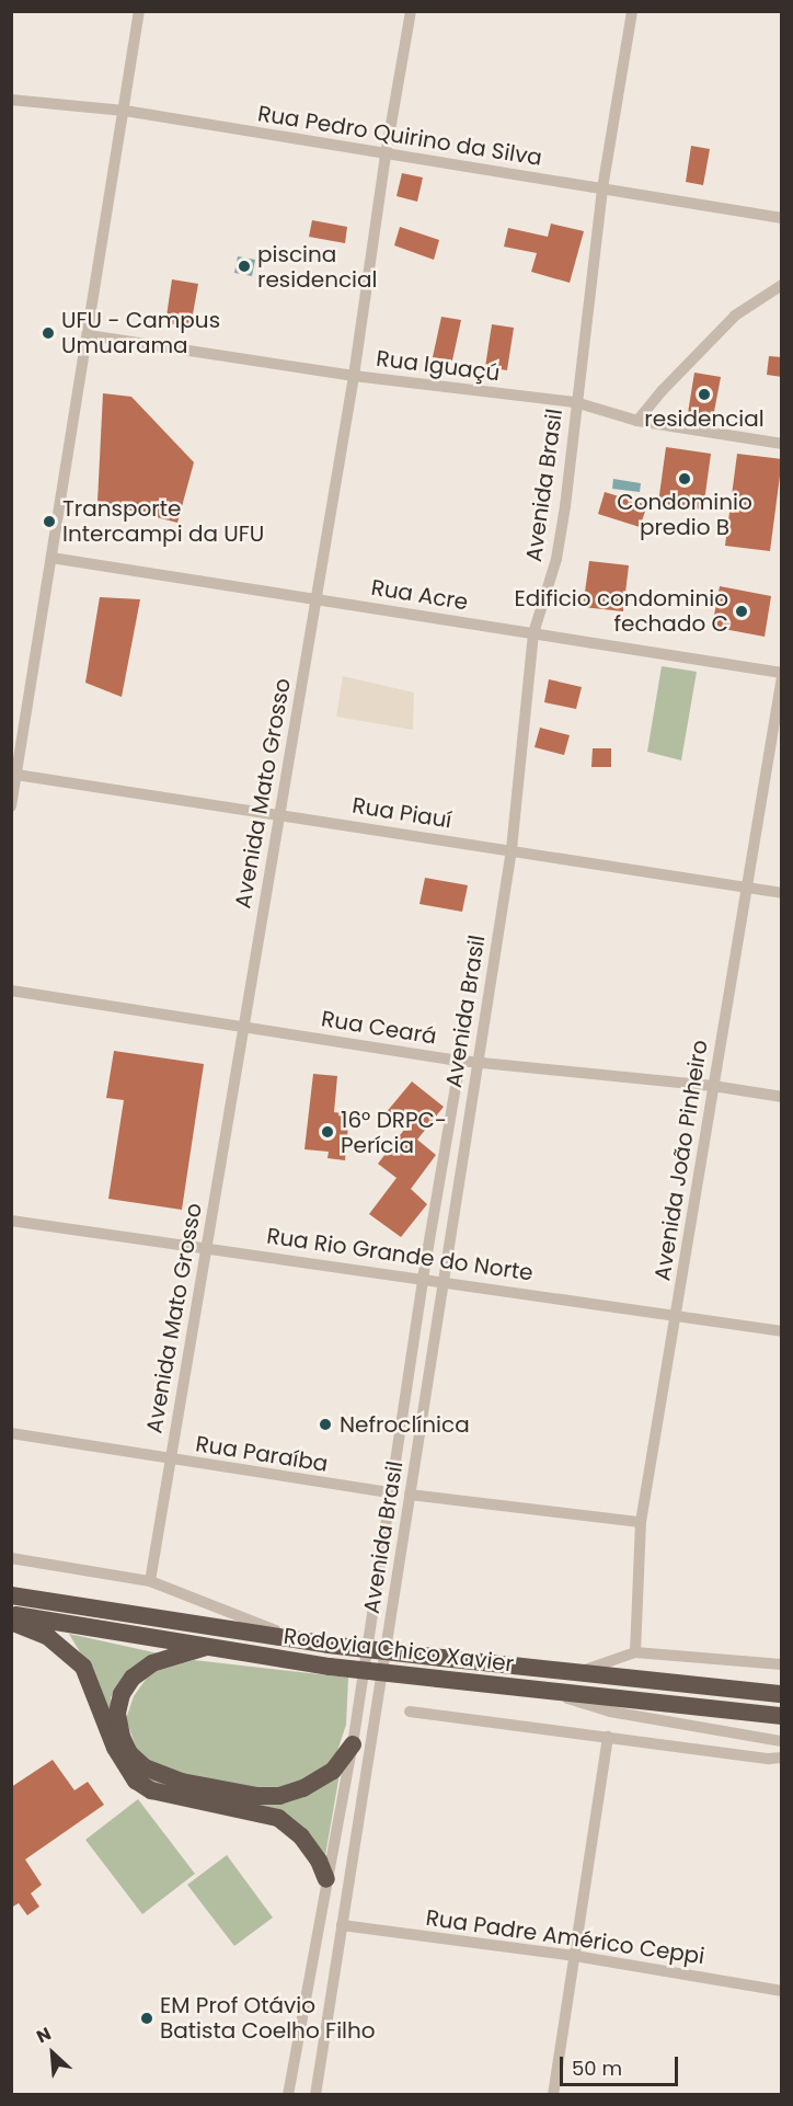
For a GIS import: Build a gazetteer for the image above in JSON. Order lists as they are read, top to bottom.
{
  "streets": {
    "highway": ["Rodovia Chico Xavier"],
    "street": [
      "Rua Pedro Quirino da Silva",
      "Rua Iguaçú",
      "Avenida Brasil",
      "Rua Acre",
      "Avenida Mato Grosso",
      "Rua Piauí",
      "Rua Ceará",
      "Avenida João Pinheiro",
      "Rua Rio Grande do Norte",
      "Rua Paraíba",
      "Rua Padre Américo Ceppi"
    ]
  },
  "crossings": [
    ["Rua Pedro Quirino da Silva", "Avenida Brasil"],
    ["Rua Pedro Quirino da Silva", "Avenida Mato Grosso"],
    ["Rua Iguaçú", "Avenida Brasil"],
    ["Rua Iguaçú", "Avenida Mato Grosso"],
    ["Avenida Brasil", "Rua Acre"],
    ["Avenida Brasil", "Rua Piauí"],
    ["Avenida Brasil", "Rua Ceará"],
    ["Avenida Brasil", "Rua Rio Grande do Norte"],
    ["Avenida Brasil", "Rua Paraíba"],
    ["Avenida Brasil", "Rua Padre Américo Ceppi"],
    ["Rua Acre", "Avenida Mato Grosso"],
    ["Rua Acre", "Avenida João Pinheiro"],
    ["Avenida Mato Grosso", "Rua Piauí"],
    ["Avenida Mato Grosso", "Rua Ceará"],
    ["Avenida Mato Grosso", "Rua Rio Grande do Norte"],
    ["Avenida Mato Grosso", "Rua Paraíba"],
    ["Rua Piauí", "Avenida João Pinheiro"],
    ["Rua Ceará", "Avenida João Pinheiro"],
    ["Avenida João Pinheiro", "Rua Rio Grande do Norte"]
  ],
  "places": [
    "piscina residencial",
    "UFU - Campus Umuarama",
    "residencial",
    "Condominio predio B",
    "Transporte Intercampi da UFU",
    "Edificio condominio fechado C",
    "16° DRPC- Perícia",
    "Nefroclínica",
    "EM Prof Otávio Batista Coelho Filho"
  ],
  "scale_bar": "50 m",
  "north": "top left"
}
